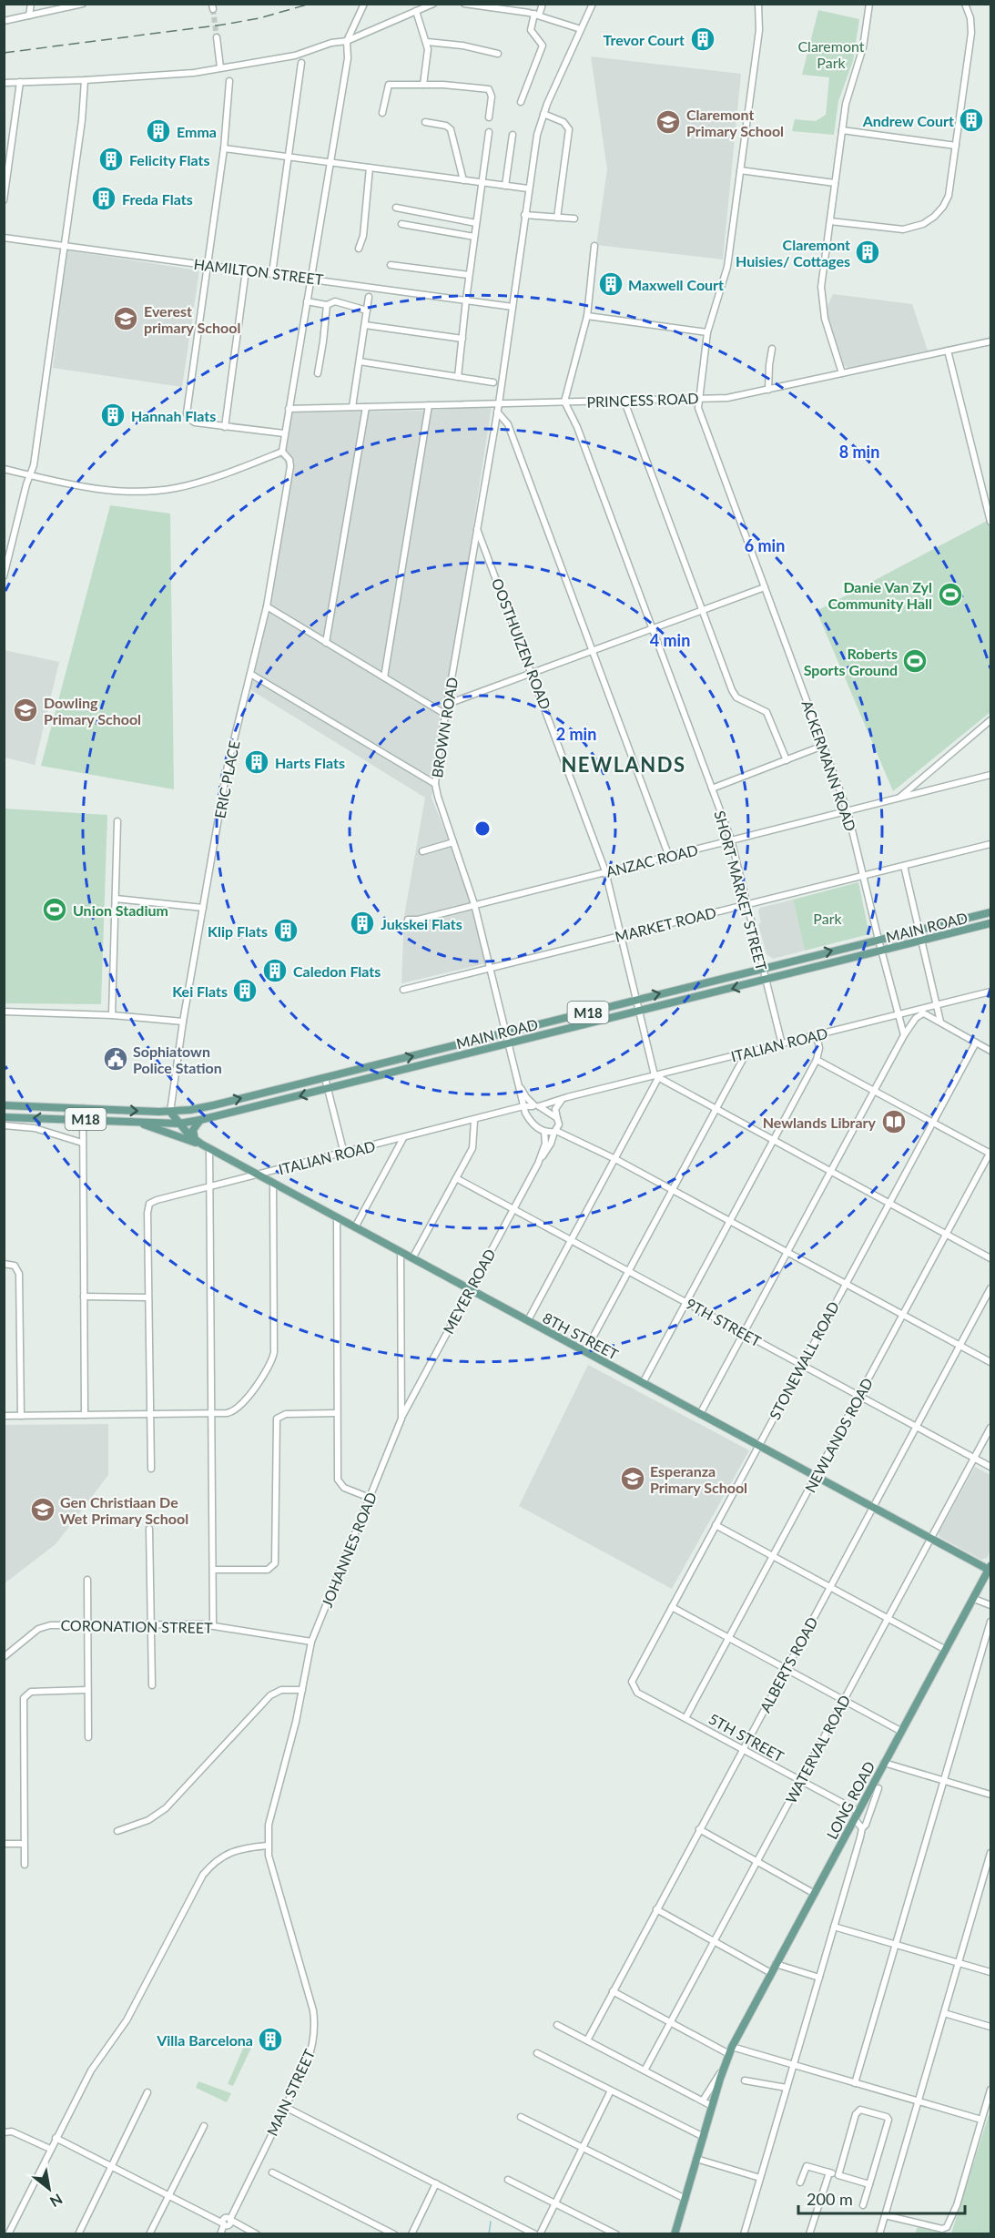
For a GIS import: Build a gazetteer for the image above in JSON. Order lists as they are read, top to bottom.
{
  "streets": {
    "main road": [
      "MAIN ROAD",
      "M18",
      "8TH STREET",
      "LONG ROAD"
    ],
    "street": [
      "HAMILTON STREET",
      "PRINCESS ROAD",
      "OOSTHUIZEN ROAD",
      "BROWN ROAD",
      "ACKERMANN ROAD",
      "ERIC PLACE",
      "ANZAC ROAD",
      "SHORT MARKET STREET",
      "MARKET ROAD",
      "ITALIAN ROAD",
      "MEYER ROAD",
      "9TH STREET",
      "STONEWALL ROAD",
      "NEWLANDS ROAD",
      "JOHANNES ROAD",
      "CORONATION STREET",
      "ALBERTS ROAD",
      "5TH STREET",
      "WATERVAL ROAD",
      "MAIN STREET"
    ]
  },
  "crossings": [
    ["HAMILTON STREET", "BROWN ROAD"],
    ["PRINCESS ROAD", "BROWN ROAD"],
    ["PRINCESS ROAD", "ACKERMANN ROAD"],
    ["PRINCESS ROAD", "SHORT MARKET STREET"],
    ["OOSTHUIZEN ROAD", "BROWN ROAD"],
    ["OOSTHUIZEN ROAD", "ANZAC ROAD"],
    ["OOSTHUIZEN ROAD", "MARKET ROAD"],
    ["OOSTHUIZEN ROAD", "MAIN ROAD"],
    ["OOSTHUIZEN ROAD", "ITALIAN ROAD"],
    ["BROWN ROAD", "ANZAC ROAD"],
    ["BROWN ROAD", "MARKET ROAD"],
    ["BROWN ROAD", "MAIN ROAD"],
    ["BROWN ROAD", "ITALIAN ROAD"],
    ["ACKERMANN ROAD", "ANZAC ROAD"],
    ["ACKERMANN ROAD", "MARKET ROAD"],
    ["ACKERMANN ROAD", "MAIN ROAD"],
    ["ACKERMANN ROAD", "ITALIAN ROAD"],
    ["ERIC PLACE", "MAIN ROAD"],
    ["ERIC PLACE", "8TH STREET"],
    ["ANZAC ROAD", "SHORT MARKET STREET"],
    ["SHORT MARKET STREET", "MARKET ROAD"],
    ["SHORT MARKET STREET", "MAIN ROAD"],
    ["SHORT MARKET STREET", "ITALIAN ROAD"],
    ["MAIN ROAD", "8TH STREET"],
    ["ITALIAN ROAD", "8TH STREET"],
    ["MEYER ROAD", "9TH STREET"],
    ["MEYER ROAD", "8TH STREET"],
    ["MEYER ROAD", "JOHANNES ROAD"],
    ["9TH STREET", "STONEWALL ROAD"],
    ["9TH STREET", "NEWLANDS ROAD"],
    ["9TH STREET", "ALBERTS ROAD"],
    ["9TH STREET", "WATERVAL ROAD"],
    ["8TH STREET", "STONEWALL ROAD"],
    ["8TH STREET", "NEWLANDS ROAD"],
    ["8TH STREET", "JOHANNES ROAD"],
    ["8TH STREET", "ALBERTS ROAD"],
    ["8TH STREET", "WATERVAL ROAD"],
    ["8TH STREET", "LONG ROAD"],
    ["STONEWALL ROAD", "5TH STREET"],
    ["NEWLANDS ROAD", "5TH STREET"],
    ["JOHANNES ROAD", "CORONATION STREET"],
    ["JOHANNES ROAD", "MAIN STREET"],
    ["ALBERTS ROAD", "5TH STREET"],
    ["5TH STREET", "WATERVAL ROAD"],
    ["5TH STREET", "LONG ROAD"]
  ],
  "districts": ["NEWLANDS"],
  "parks": ["Claremont Park", "Park"],
  "places": {
    "building": [
      "Trevor Court",
      "Andrew Court",
      "Emma",
      "Felicity Flats",
      "Freda Flats",
      "Claremont Huisies/ Cottages",
      "Maxwell Court",
      "Hannah Flats",
      "Harts Flats",
      "Jukskei Flats",
      "Klip Flats",
      "Caledon Flats",
      "Kei Flats",
      "Villa Barcelona"
    ],
    "school or university": [
      "Claremont Primary School",
      "Everest primary School",
      "Dowling Primary School",
      "Esperanza Primary School",
      "Gen Christiaan De Wet Primary School"
    ],
    "sports": ["Danie Van Zyl Community Hall", "Roberts Sports Ground", "Union Stadium"],
    "public building": ["Sophiatown Police Station"],
    "library": ["Newlands Library"]
  },
  "scale_bar": "200 m",
  "north": "bottom right",
  "rings": [
    "8 min",
    "6 min",
    "4 min",
    "2 min"
  ]
}
